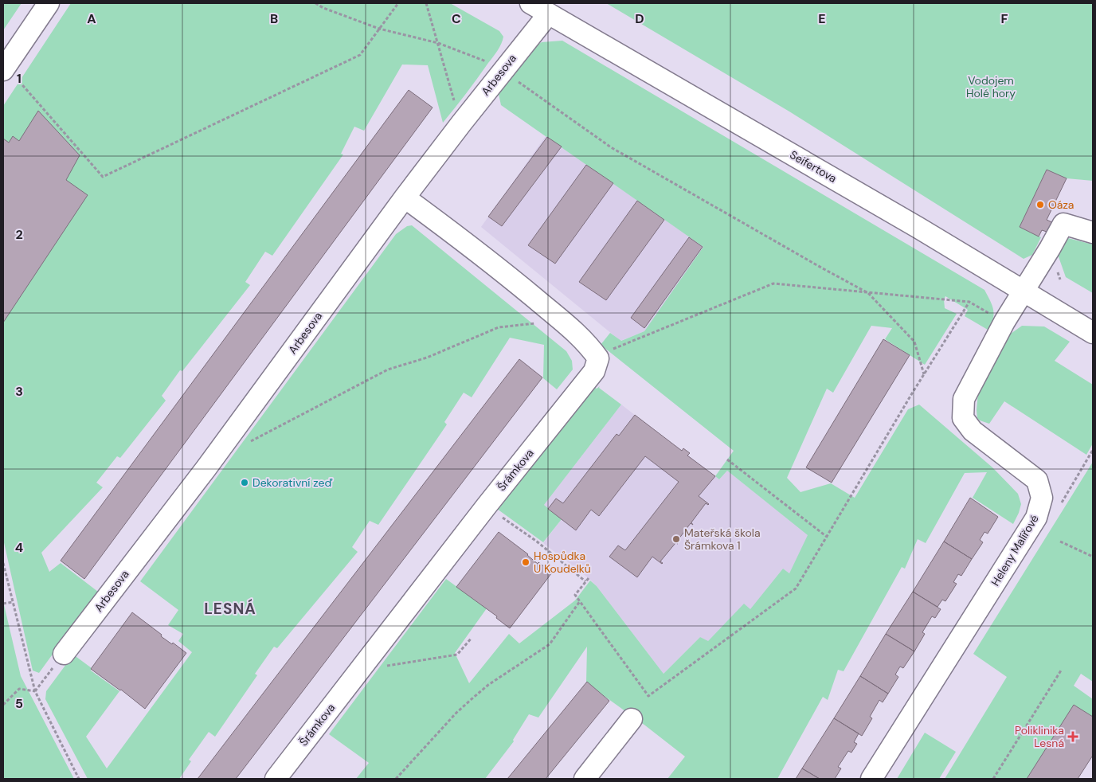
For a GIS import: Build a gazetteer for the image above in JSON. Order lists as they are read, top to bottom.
{
  "streets": {
    "street": [
      "Arbesova",
      "Seifertova",
      "Šrámkova",
      "Heleny Malířové"
    ]
  },
  "crossings": [
    ["Arbesova", "Seifertova"],
    ["Seifertova", "Heleny Malířové"]
  ],
  "districts": ["LESNÁ"],
  "parks": ["Vodojem Holé hory"],
  "places": {
    "other": [
      "Oáza",
      "Dekorativní zeď",
      "Mateřská škola Šrámkova 1",
      "Hospůdka U Koudelků"
    ],
    "health": ["Poliklinika Lesná"]
  },
  "grid": {
    "columns": [
      "A",
      "B",
      "C",
      "D",
      "E",
      "F"
    ],
    "rows": [
      "1",
      "2",
      "3",
      "4",
      "5"
    ]
  }
}
